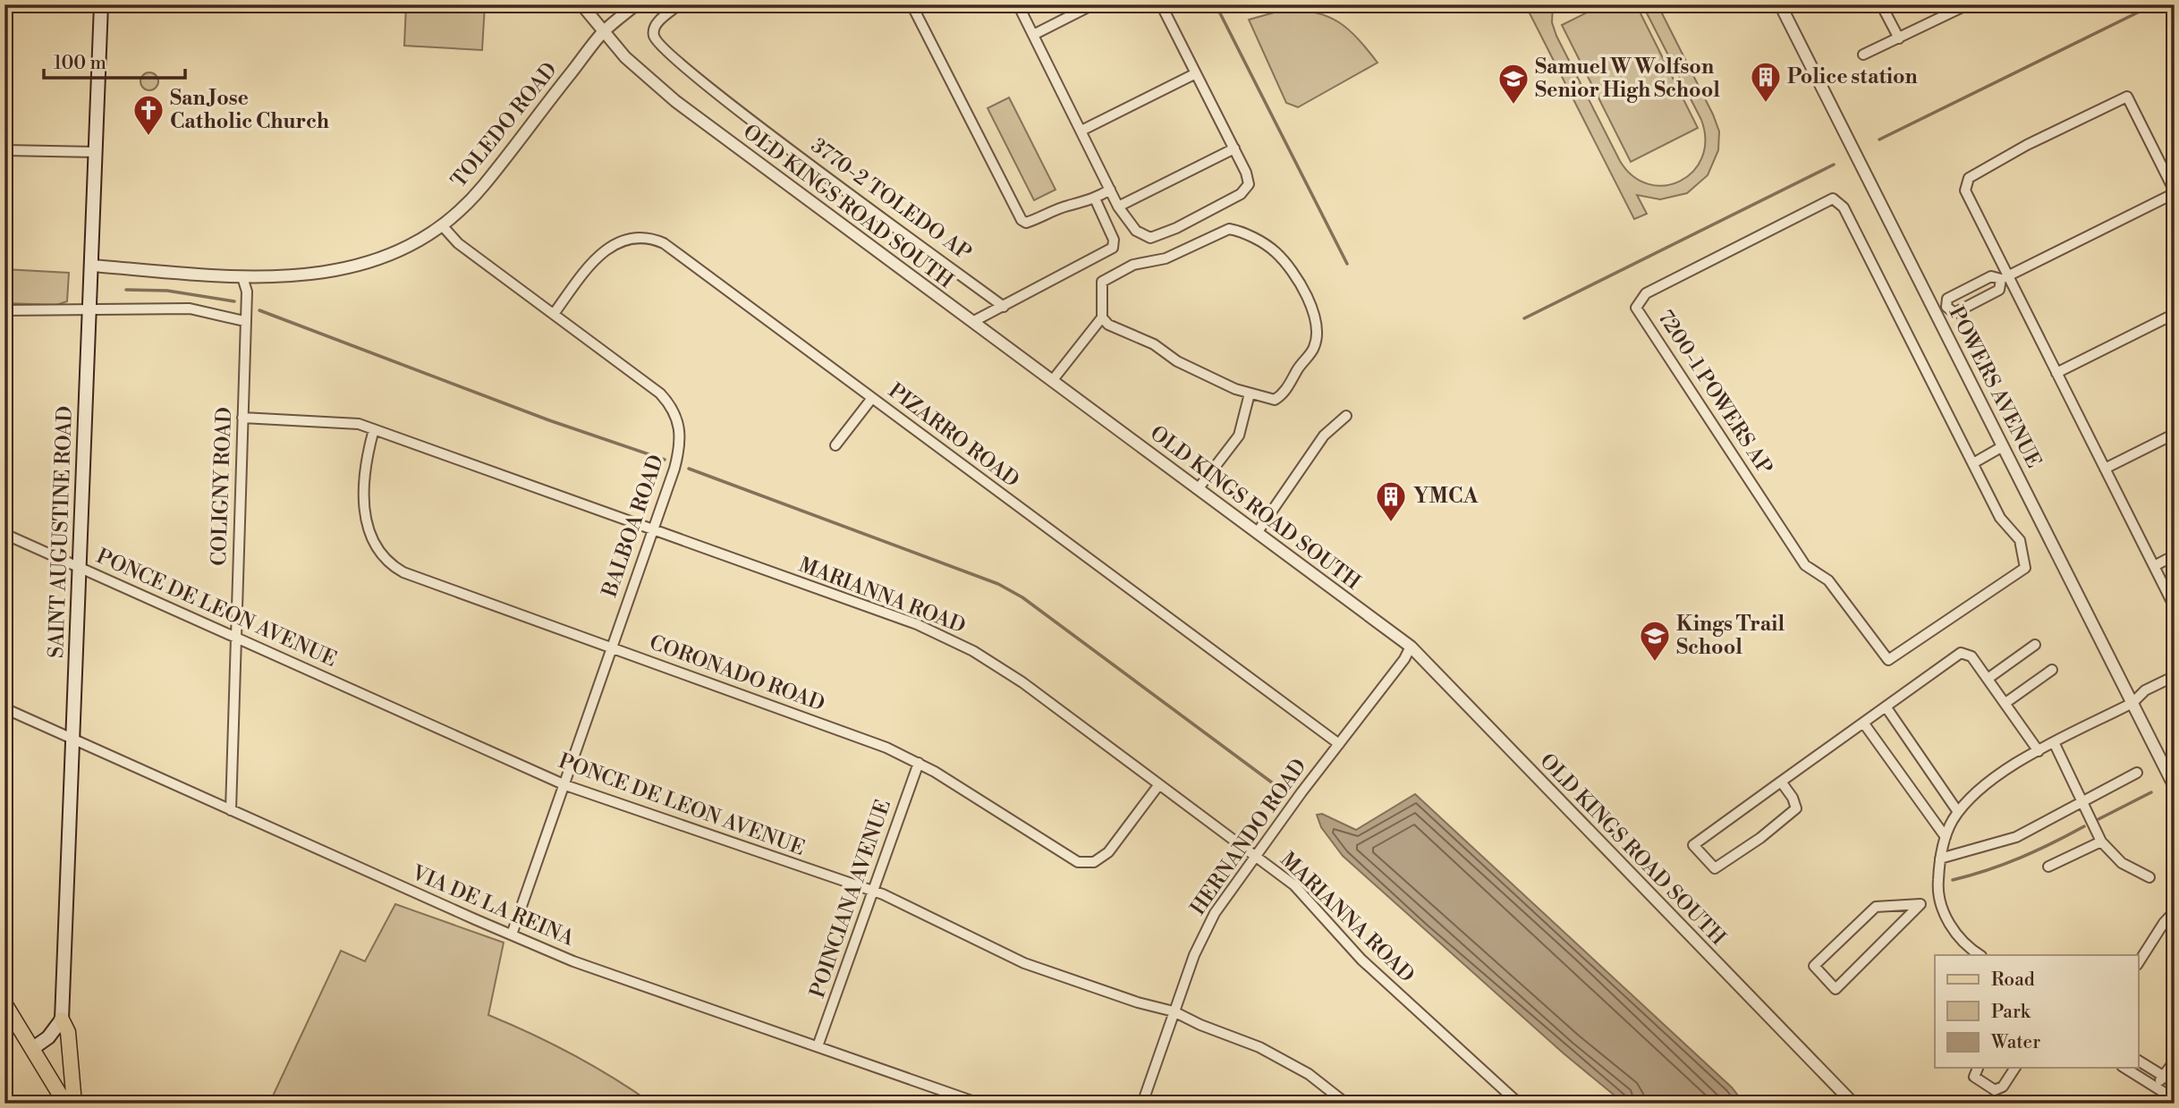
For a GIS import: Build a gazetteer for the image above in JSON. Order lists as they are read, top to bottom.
{
  "streets": {
    "main road": ["SAINT AUGUSTINE ROAD"],
    "street": [
      "TOLEDO ROAD",
      "3770-2 TOLEDO AP",
      "OLD KINGS ROAD SOUTH",
      "POWERS AVENUE",
      "7200-1 POWERS AP",
      "PIZARRO ROAD",
      "COLIGNY ROAD",
      "BALBOA ROAD",
      "MARIANNA ROAD",
      "PONCE DE LEON AVENUE",
      "CORONADO ROAD",
      "HERNANDO ROAD",
      "POINCIANA AVENUE",
      "VIA DE LA REINA"
    ]
  },
  "crossings": [
    ["TOLEDO ROAD", "OLD KINGS ROAD SOUTH"],
    ["TOLEDO ROAD", "COLIGNY ROAD"],
    ["TOLEDO ROAD", "BALBOA ROAD"],
    ["TOLEDO ROAD", "SAINT AUGUSTINE ROAD"],
    ["OLD KINGS ROAD SOUTH", "HERNANDO ROAD"],
    ["PIZARRO ROAD", "BALBOA ROAD"],
    ["PIZARRO ROAD", "HERNANDO ROAD"],
    ["COLIGNY ROAD", "MARIANNA ROAD"],
    ["COLIGNY ROAD", "PONCE DE LEON AVENUE"],
    ["COLIGNY ROAD", "VIA DE LA REINA"],
    ["BALBOA ROAD", "MARIANNA ROAD"],
    ["BALBOA ROAD", "PONCE DE LEON AVENUE"],
    ["BALBOA ROAD", "CORONADO ROAD"],
    ["BALBOA ROAD", "VIA DE LA REINA"],
    ["SAINT AUGUSTINE ROAD", "PONCE DE LEON AVENUE"],
    ["SAINT AUGUSTINE ROAD", "VIA DE LA REINA"],
    ["MARIANNA ROAD", "CORONADO ROAD"],
    ["MARIANNA ROAD", "HERNANDO ROAD"],
    ["PONCE DE LEON AVENUE", "HERNANDO ROAD"],
    ["PONCE DE LEON AVENUE", "POINCIANA AVENUE"],
    ["CORONADO ROAD", "POINCIANA AVENUE"],
    ["POINCIANA AVENUE", "VIA DE LA REINA"]
  ],
  "places": {
    "building": ["Police station", "YMCA"],
    "school or university": ["Samuel W Wolfson Senior High School", "Kings Trail School"],
    "church": ["San Jose Catholic Church"]
  },
  "legend": ["Road", "Park", "Water"],
  "scale_bar": "100 m"
}
